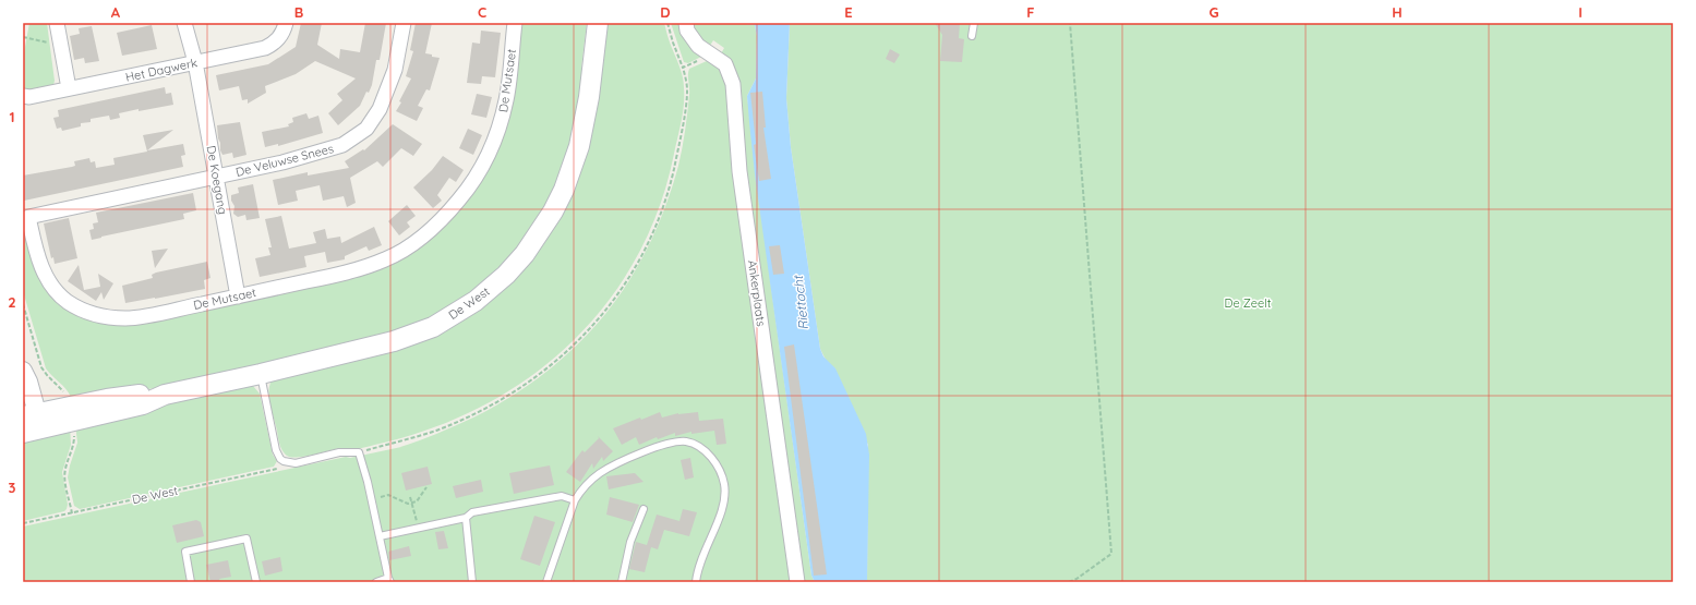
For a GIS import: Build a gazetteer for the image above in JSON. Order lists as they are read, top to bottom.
{
  "streets": {
    "main road": ["De West"],
    "street": [
      "Het Dagwerk",
      "De Mutsaet",
      "De Veluwse Snees",
      "De Koegang",
      "Ankerplaats"
    ]
  },
  "crossings": [
    ["Het Dagwerk", "De Koegang"],
    ["De Mutsaet", "De Veluwse Snees"],
    ["De Mutsaet", "De Koegang"],
    ["De Veluwse Snees", "De Koegang"]
  ],
  "water": ["Riettocht"],
  "parks": ["De Zeelt"],
  "grid": {
    "columns": [
      "A",
      "B",
      "C",
      "D",
      "E",
      "F",
      "G",
      "H",
      "I"
    ],
    "rows": ["1", "2", "3"]
  }
}
